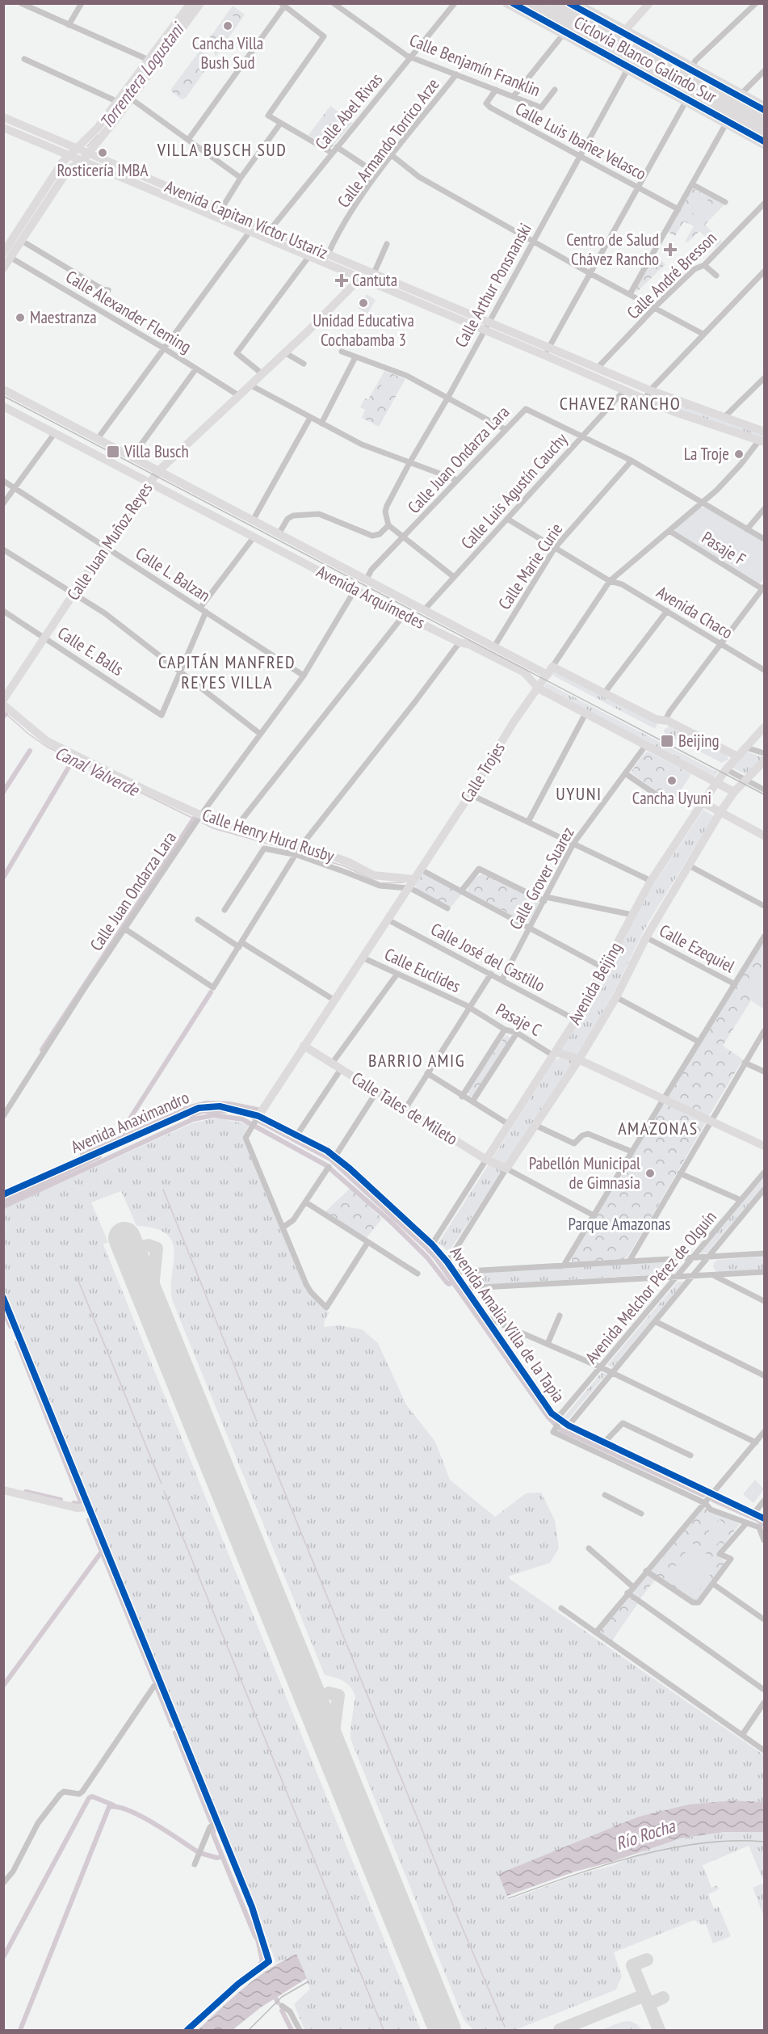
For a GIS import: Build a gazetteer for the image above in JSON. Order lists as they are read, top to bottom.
{
  "streets": {
    "main road": [
      "Avenida Capitan Víctor Ustariz",
      "Calle Juan Muñoz Reyes",
      "Avenida Arquímedes",
      "Calle Trojes",
      "Calle Henry Hurd Rusby",
      "Avenida Beijing",
      "Calle Tales de Mileto",
      "Avenida Anaximandro"
    ],
    "street": [
      "Calle Benjamín Franklin",
      "Calle Abel Rivas",
      "Calle Luis Ibañez Velasco",
      "Calle Armando Torrico Arze",
      "Calle André Bresson",
      "Calle Arthur Ponsnanski",
      "Calle Alexander Fleming",
      "Calle Juan Ondarza Lara",
      "Calle Luis Agustín Cauchy",
      "Pasaje F",
      "Calle Marie Curie",
      "Calle L. Balzan",
      "Avenida Chaco",
      "Calle E. Balls",
      "Calle Grover Suarez",
      "Calle Ezequiel",
      "Calle José del Castillo",
      "Calle Euclides",
      "Pasaje C",
      "Avenida Melchor Pérez de Olguín",
      "Avenida Amalia Villa de la Tapia"
    ],
    "cycle path": ["Ciclovía Blanco Galindo Sur"]
  },
  "crossings": [
    ["Calle Benjamín Franklin", "Calle Abel Rivas"],
    ["Calle Benjamín Franklin", "Calle Luis Ibañez Velasco"],
    ["Calle Benjamín Franklin", "Calle Armando Torrico Arze"],
    ["Calle Abel Rivas", "Avenida Capitan Víctor Ustariz"],
    ["Calle Luis Ibañez Velasco", "Calle Arthur Ponsnanski"],
    ["Calle Armando Torrico Arze", "Avenida Capitan Víctor Ustariz"],
    ["Avenida Capitan Víctor Ustariz", "Calle André Bresson"],
    ["Avenida Capitan Víctor Ustariz", "Calle Arthur Ponsnanski"],
    ["Avenida Capitan Víctor Ustariz", "Calle Luis Agustín Cauchy"],
    ["Avenida Capitan Víctor Ustariz", "Calle Juan Muñoz Reyes"],
    ["Avenida Capitan Víctor Ustariz", "Calle Trojes"],
    ["Calle Alexander Fleming", "Calle Juan Muñoz Reyes"],
    ["Calle Juan Ondarza Lara", "Calle Luis Agustín Cauchy"],
    ["Calle Juan Ondarza Lara", "Calle Marie Curie"],
    ["Calle Juan Ondarza Lara", "Calle L. Balzan"],
    ["Calle Juan Ondarza Lara", "Avenida Arquímedes"],
    ["Calle Juan Ondarza Lara", "Calle Trojes"],
    ["Calle Juan Ondarza Lara", "Calle Henry Hurd Rusby"],
    ["Calle Luis Agustín Cauchy", "Avenida Arquímedes"],
    ["Calle Luis Agustín Cauchy", "Avenida Chaco"],
    ["Calle Juan Muñoz Reyes", "Calle L. Balzan"],
    ["Calle Juan Muñoz Reyes", "Avenida Arquímedes"],
    ["Calle Juan Muñoz Reyes", "Calle E. Balls"],
    ["Calle Juan Muñoz Reyes", "Calle Henry Hurd Rusby"],
    ["Pasaje F", "Calle Trojes"],
    ["Calle Marie Curie", "Avenida Arquímedes"],
    ["Calle Marie Curie", "Avenida Chaco"],
    ["Avenida Arquímedes", "Calle Trojes"],
    ["Avenida Arquímedes", "Calle Grover Suarez"],
    ["Avenida Arquímedes", "Avenida Beijing"],
    ["Avenida Chaco", "Calle Trojes"],
    ["Calle Trojes", "Calle Henry Hurd Rusby"],
    ["Calle Trojes", "Calle José del Castillo"],
    ["Calle Trojes", "Calle Euclides"],
    ["Calle Trojes", "Calle Tales de Mileto"],
    ["Calle Trojes", "Avenida Anaximandro"],
    ["Calle Grover Suarez", "Calle José del Castillo"],
    ["Calle Ezequiel", "Avenida Beijing"],
    ["Calle José del Castillo", "Avenida Beijing"],
    ["Calle Euclides", "Pasaje C"],
    ["Avenida Beijing", "Pasaje C"],
    ["Avenida Beijing", "Calle Tales de Mileto"],
    ["Avenida Beijing", "Avenida Anaximandro"],
    ["Avenida Beijing", "Avenida Amalia Villa de la Tapia"],
    ["Avenida Anaximandro", "Avenida Amalia Villa de la Tapia"],
    ["Avenida Melchor Pérez de Olguín", "Avenida Amalia Villa de la Tapia"]
  ],
  "districts": [
    "VILLA BUSCH SUD",
    "CHAVEZ RANCHO",
    "CAPITÁN MANFRED REYES VILLA",
    "UYUNI",
    "BARRIO AMIG",
    "AMAZONAS"
  ],
  "water": ["Torrentera Logustani", "Canal Valverde", "Río Rocha"],
  "parks": ["Parque Amazonas"],
  "places": {
    "other": [
      "Cancha Villa Bush Sud",
      "Rosticería IMBA",
      "Unidad Educativa Cochabamba 3",
      "Maestranza",
      "La Troje",
      "Cancha Uyuni",
      "Pabellón Municipal de Gimnasia"
    ],
    "health": ["Centro de Salud Chávez Rancho", "Cantuta"],
    "transit": ["Villa Busch", "Beijing"]
  }
}
